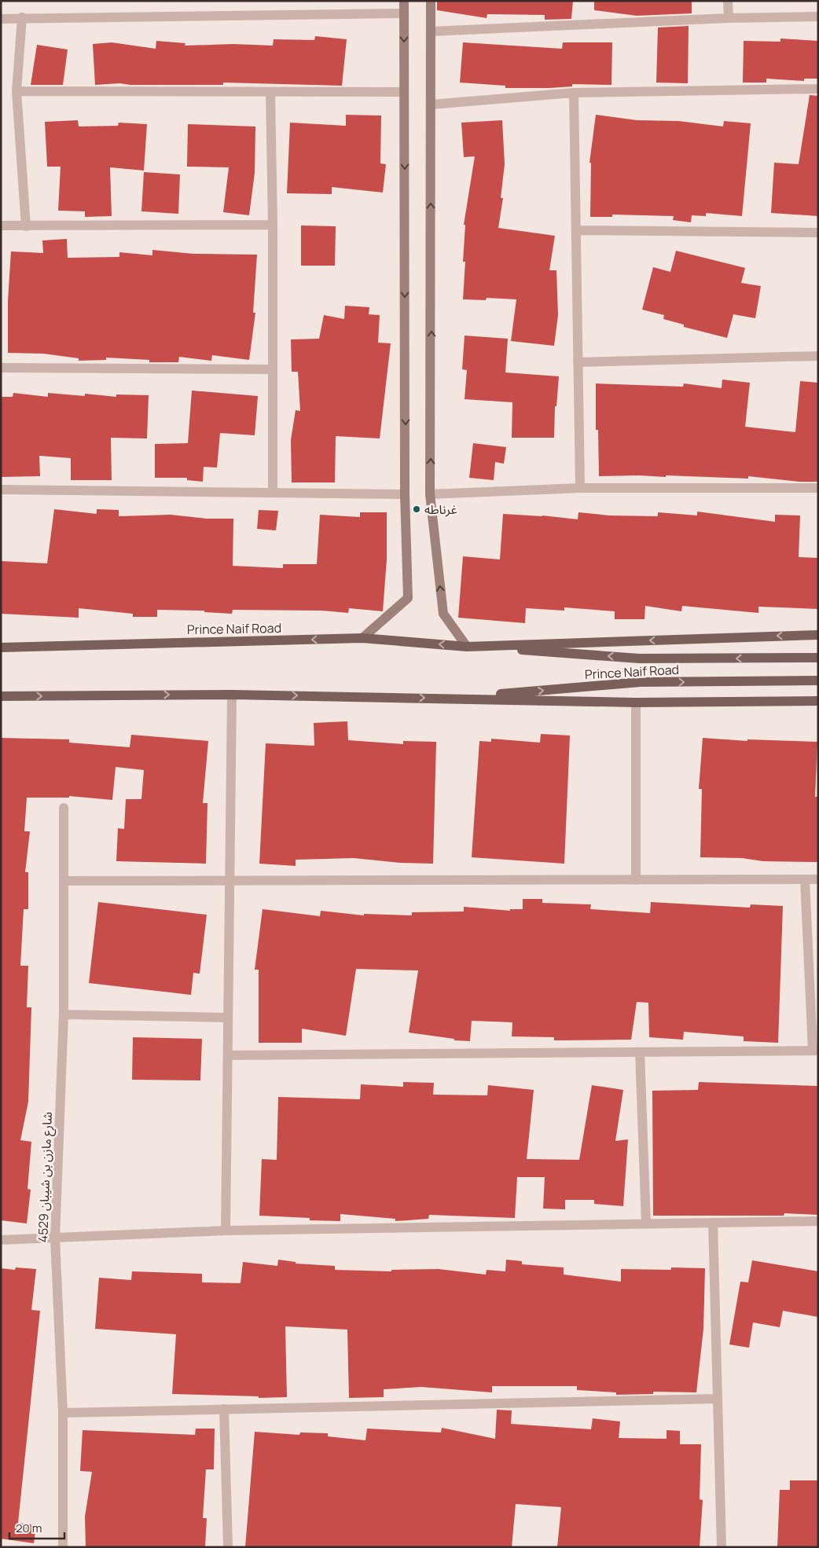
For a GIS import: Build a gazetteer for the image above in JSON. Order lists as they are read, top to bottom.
{
  "streets": {
    "main road": ["Prince Naif Road"],
    "street": ["شارع مازن بن شيبان 4529"]
  },
  "places": ["غرناطه"],
  "scale_bar": "20 m"
}
